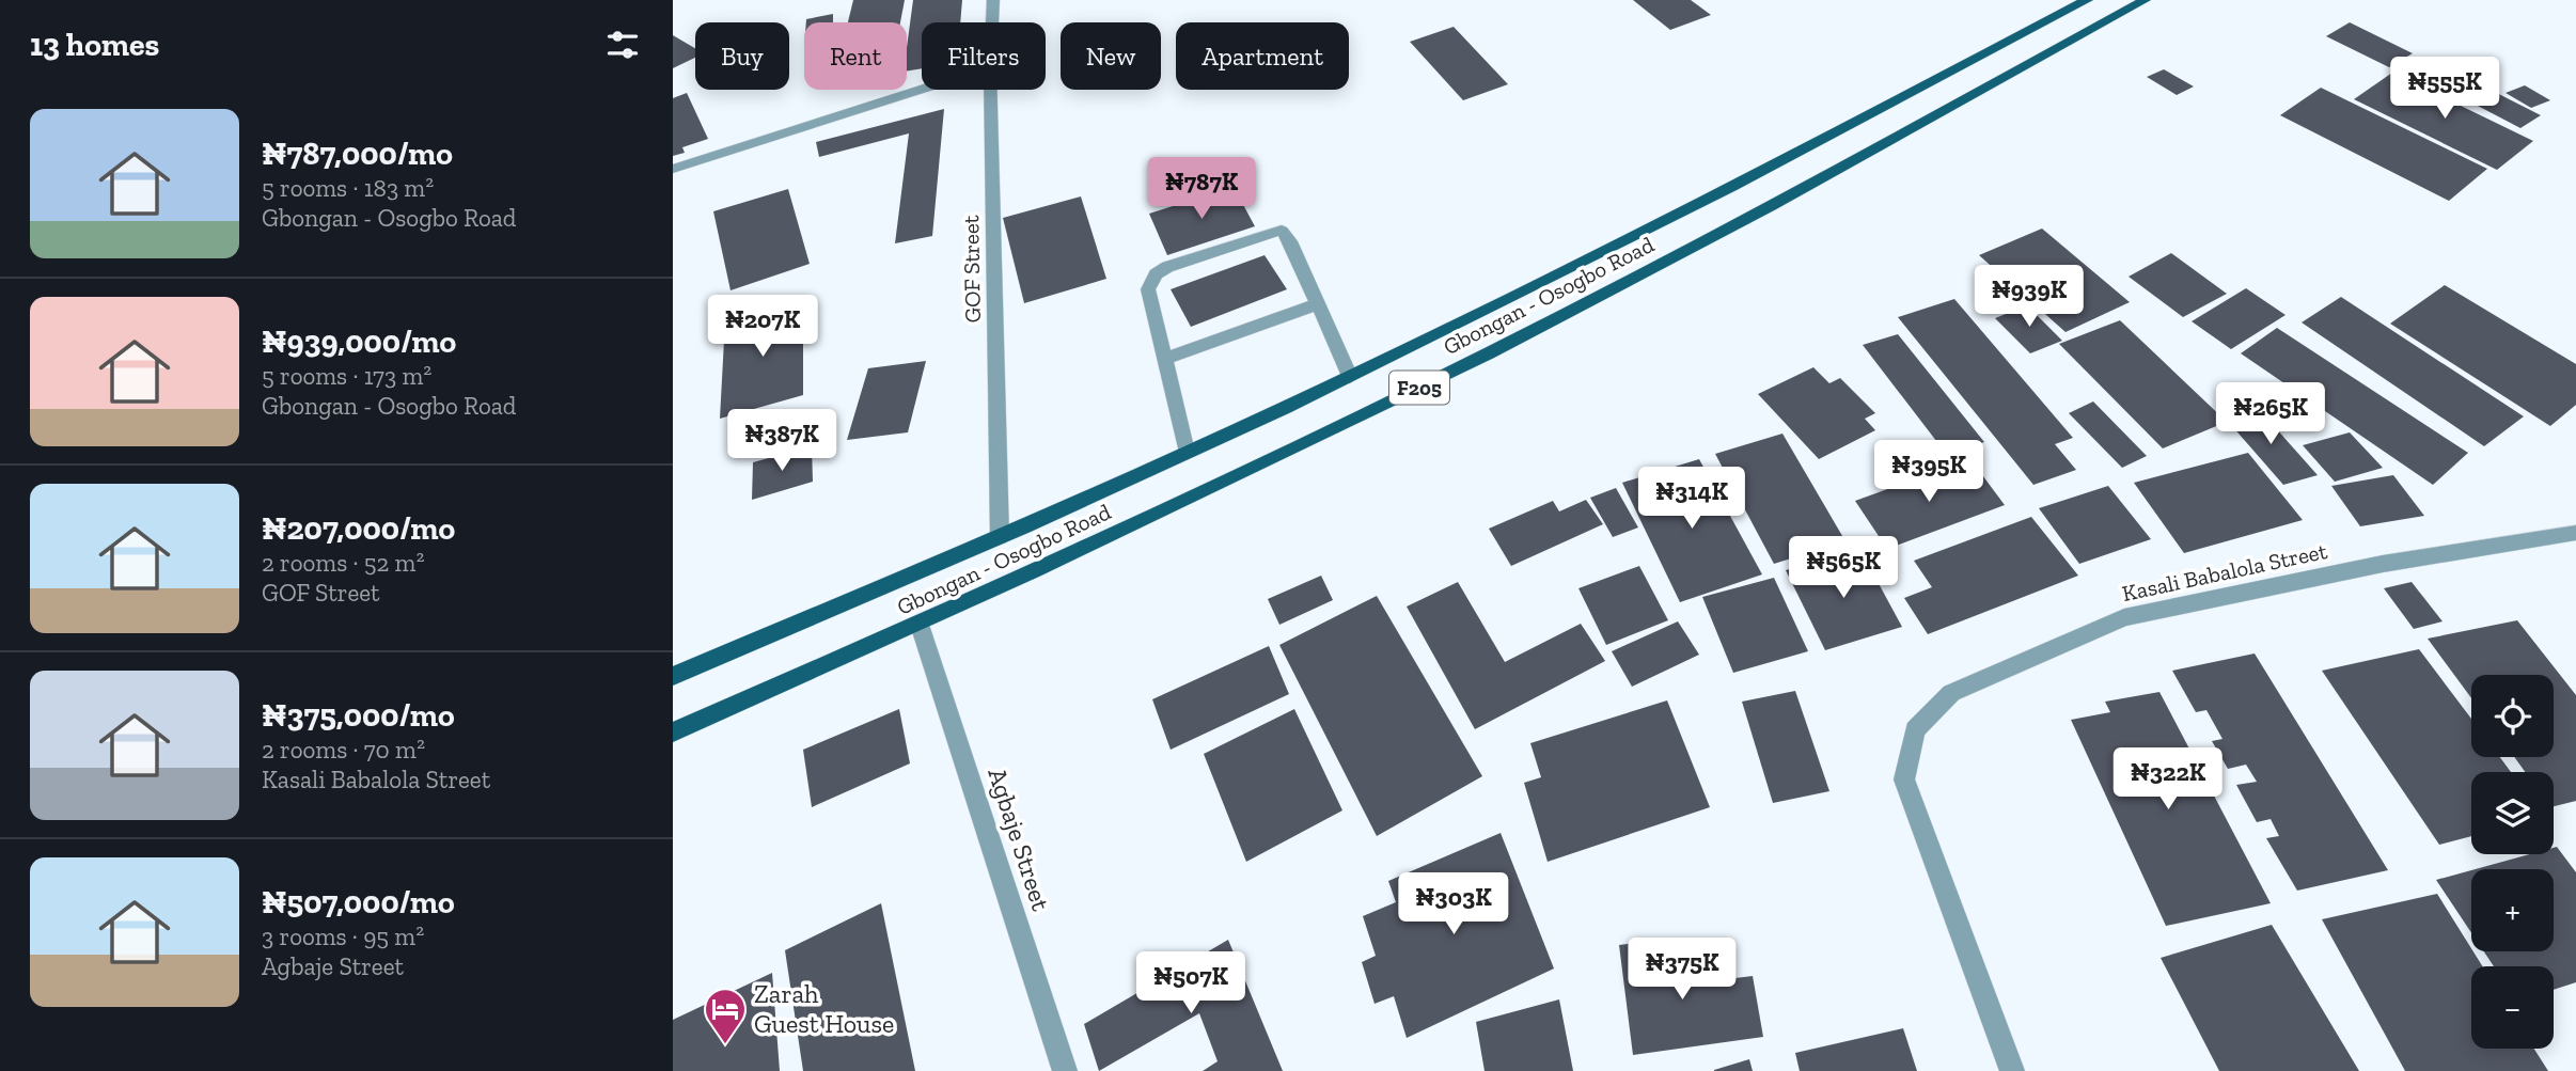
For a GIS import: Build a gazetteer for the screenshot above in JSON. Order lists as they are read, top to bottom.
{
  "streets": {
    "main road": ["Gbongan - Osogbo Road", "F205"],
    "street": ["GOF Street", "Kasali Babalola Street", "Agbaje Street"]
  },
  "crossings": [
    ["GOF Street", "Gbongan - Osogbo Road"],
    ["Gbongan - Osogbo Road", "Agbaje Street"]
  ],
  "places": {
    "hotel": ["Zarah Guest House"]
  },
  "page": {
    "heading": "13 homes",
    "chip": [
      "Buy",
      "Rent",
      "Filters",
      "New",
      "Apartment"
    ],
    "price": [
      "₦555K",
      "₦787K",
      "₦939K",
      "₦207K",
      "₦265K",
      "₦387K",
      "₦395K",
      "₦314K",
      "₦565K",
      "₦322K",
      "₦303K",
      "₦375K",
      "₦507K"
    ],
    "list": [
      {
        "name": "₦787,000/mo",
        "note": "5 rooms · 183 m² · Gbongan - Osogbo Road"
      },
      {
        "name": "₦939,000/mo",
        "note": "5 rooms · 173 m² · Gbongan - Osogbo Road"
      },
      {
        "name": "₦207,000/mo",
        "note": "2 rooms · 52 m² · GOF Street"
      },
      {
        "name": "₦375,000/mo",
        "note": "2 rooms · 70 m² · Kasali Babalola Street"
      },
      {
        "name": "₦507,000/mo",
        "note": "3 rooms · 95 m² · Agbaje Street"
      }
    ],
    "map_buttons": ["+", "−"]
  }
}
